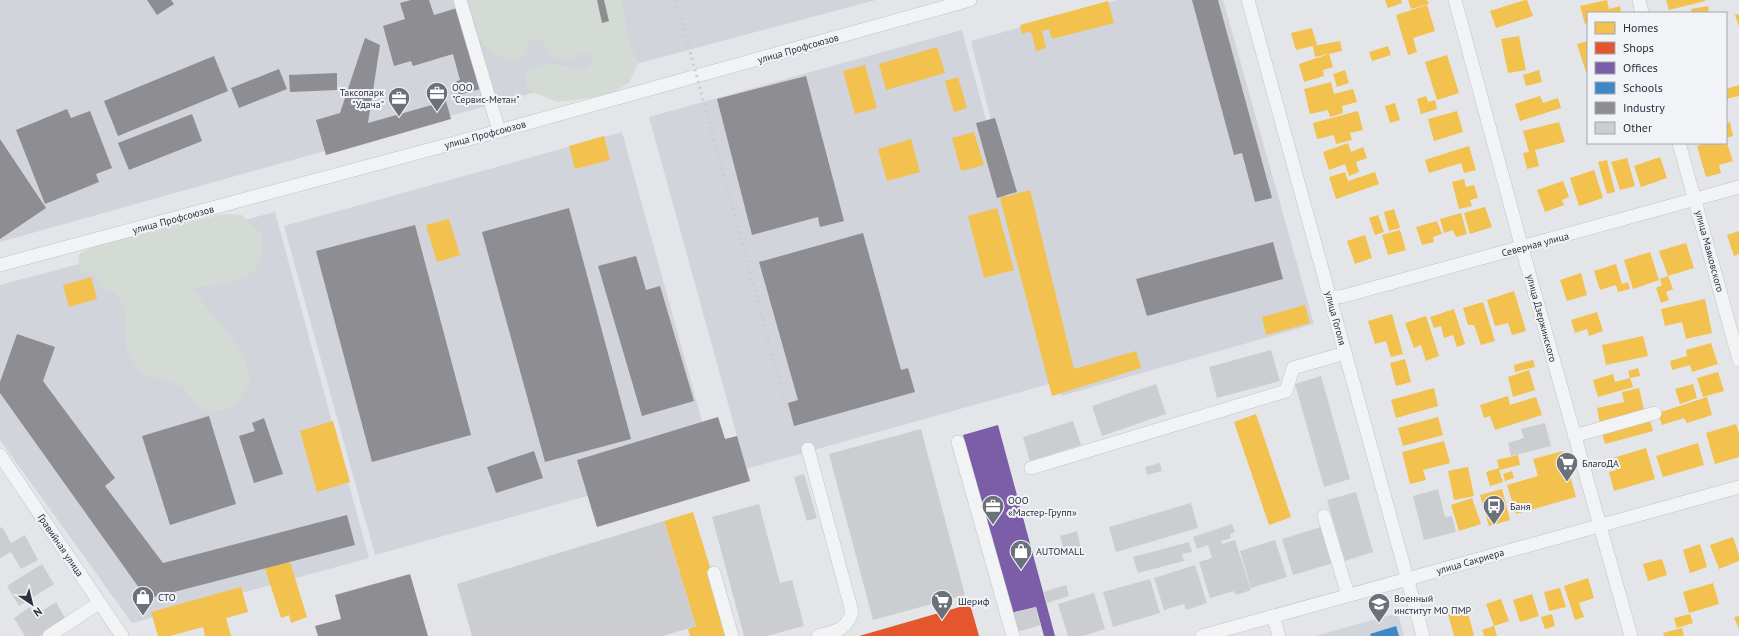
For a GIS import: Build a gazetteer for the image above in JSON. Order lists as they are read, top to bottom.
{
  "streets": {
    "street": [
      "улица Профсоюзов",
      "Северная улица",
      "улица Маяковского",
      "улица Гоголя",
      "улица Дзержинского",
      "Гравийная улица",
      "улица Сакриера"
    ]
  },
  "crossings": [
    ["Северная улица", "улица Маяковского"],
    ["Северная улица", "улица Гоголя"],
    ["Северная улица", "улица Дзержинского"],
    ["улица Гоголя", "улица Сакриера"],
    ["улица Дзержинского", "улица Сакриера"]
  ],
  "places": {
    "office": ["ООО \"Сервис-Метан\"", "Таксопарк \"Удача\"", "ООО «Мастер-Групп»"],
    "supermarket": ["БлагоДА", "Шериф"],
    "bus stop": ["Баня"],
    "shop": ["AUTOMALL", "СТО"],
    "school or university": ["Военный институт МО ПМР"]
  },
  "legend": [
    "Homes",
    "Shops",
    "Offices",
    "Schools",
    "Industry",
    "Other"
  ],
  "north": "bottom right"
}
